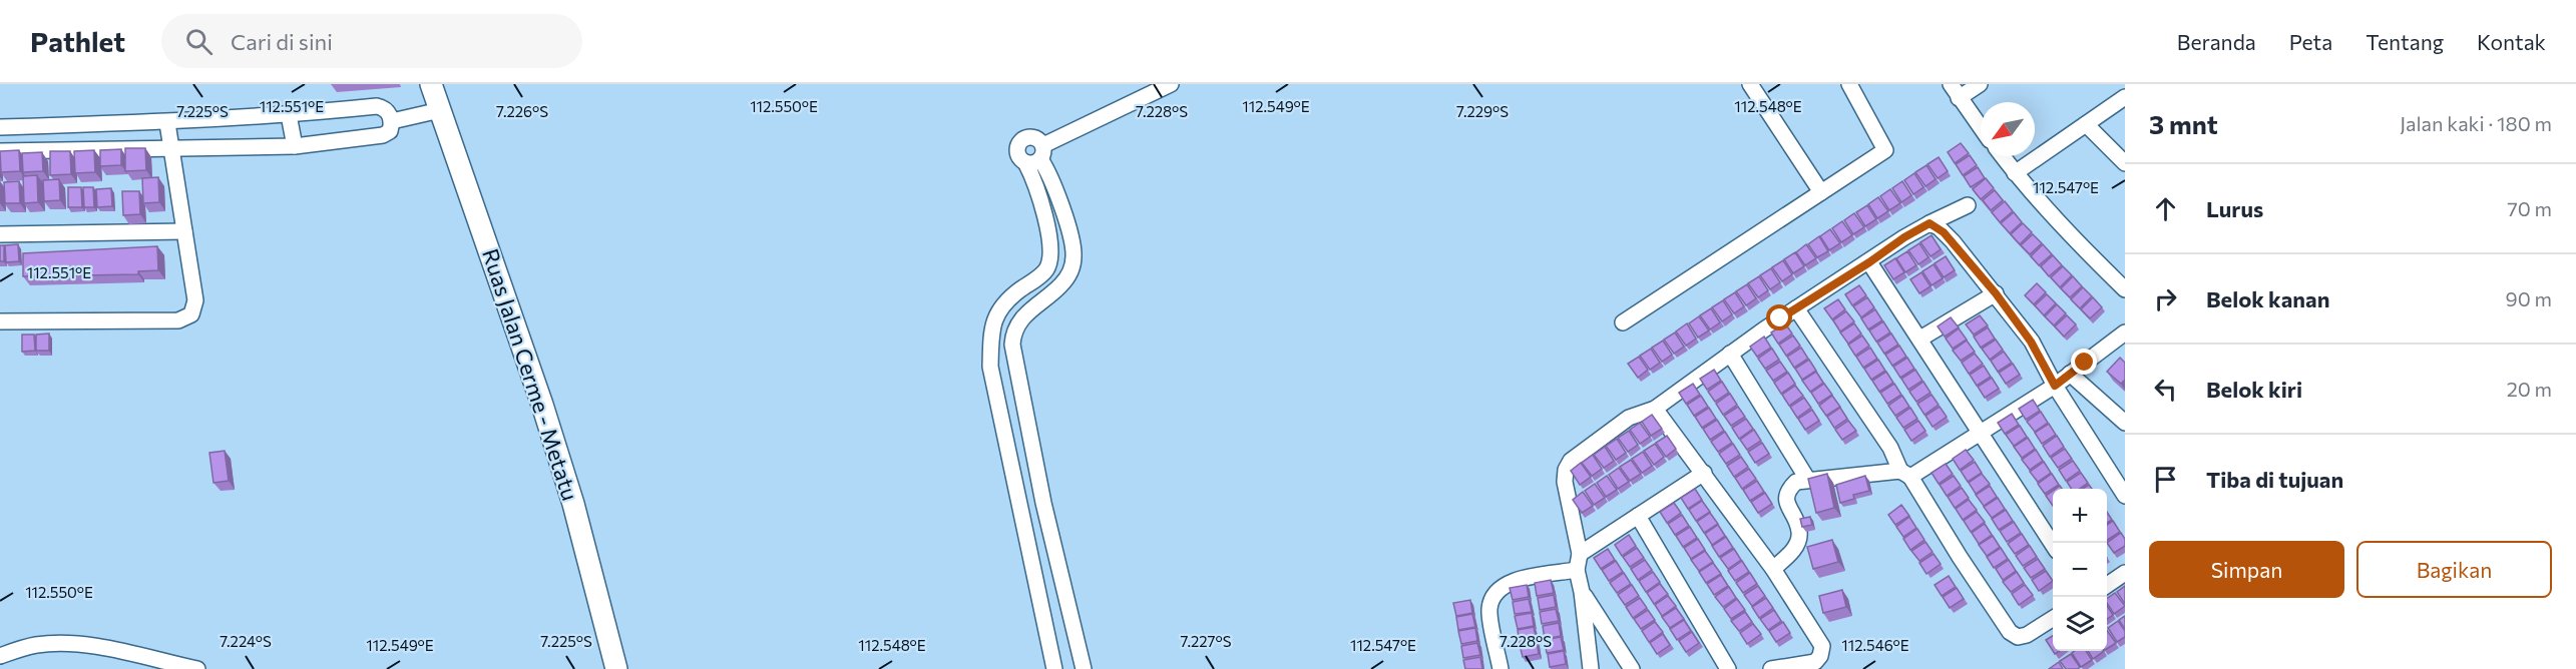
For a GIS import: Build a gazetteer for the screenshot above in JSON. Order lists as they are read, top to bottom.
{
  "streets": {
    "main road": ["Ruas Jalan Cerme - Metatu"]
  },
  "north": "bottom left",
  "page": {
    "header": "Pathlet",
    "search": "Cari di sini",
    "nav": [
      "Beranda",
      "Peta",
      "Tentang",
      "Kontak"
    ],
    "heading": ["3 mnt", "Jalan kaki · 180 m"],
    "list": [
      ["Lurus", "70 m"],
      ["Belok kanan", "90 m"],
      ["Belok kiri", "20 m"],
      "Tiba di tujuan"
    ],
    "map_buttons": ["+", "−"],
    "buttons": ["Simpan", "Bagikan"]
  },
  "coordinates": [
    "112.551°E",
    "112.550°E",
    "112.549°E",
    "112.548°E",
    "7.225°S",
    "7.226°S",
    "7.228°S",
    "7.229°S",
    "112.547°E",
    "7.224°S",
    "7.227°S",
    "112.546°E"
  ]
}
